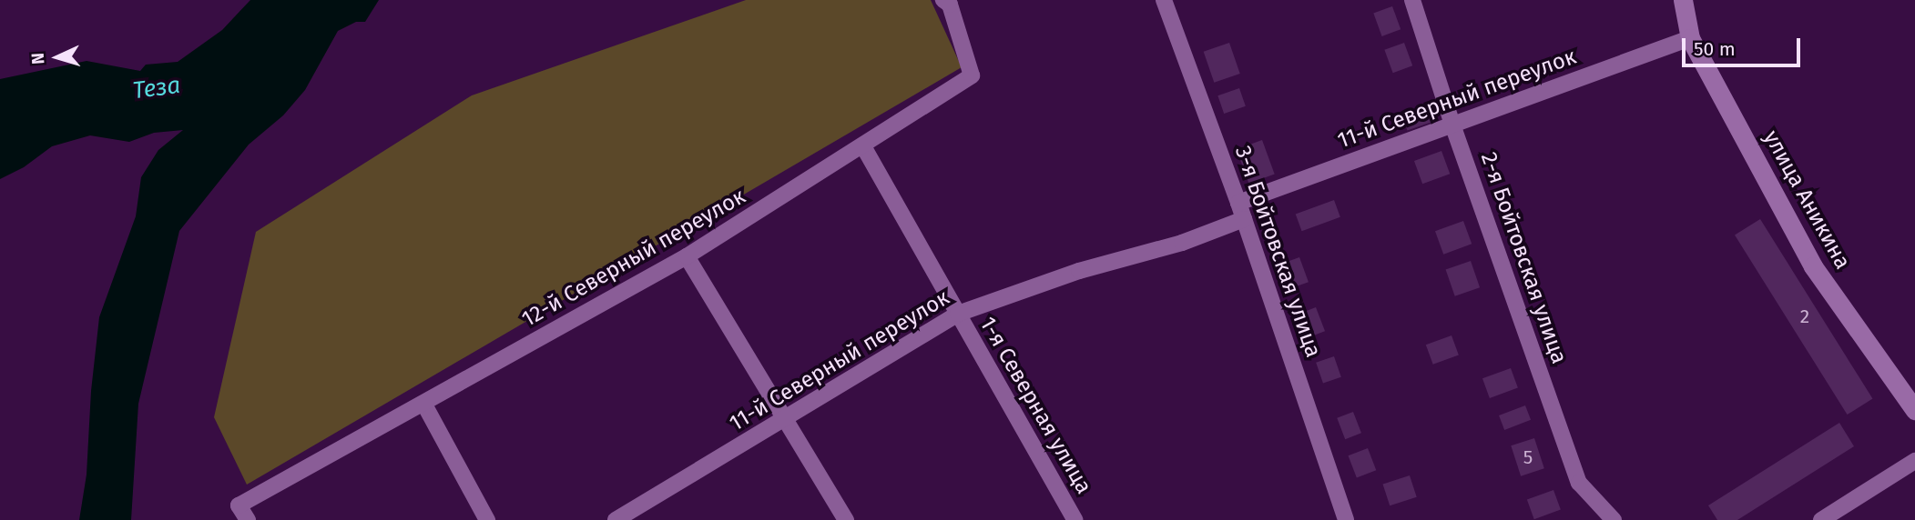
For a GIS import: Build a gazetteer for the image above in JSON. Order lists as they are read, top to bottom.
{
  "streets": {
    "street": [
      "11-й Северный переулок",
      "улица Аникина",
      "3-я Бойтовская улица",
      "12-й Северный переулок",
      "2-я Бойтовская улица",
      "1-я Северная улица"
    ]
  },
  "crossings": [
    ["11-й Северный переулок", "улица Аникина"],
    ["11-й Северный переулок", "3-я Бойтовская улица"],
    ["11-й Северный переулок", "2-я Бойтовская улица"],
    ["11-й Северный переулок", "1-я Северная улица"],
    ["12-й Северный переулок", "1-я Северная улица"]
  ],
  "water": ["Теза"],
  "house_numbers": ["2", "5"],
  "scale_bar": "50 m",
  "north": "left"
}
